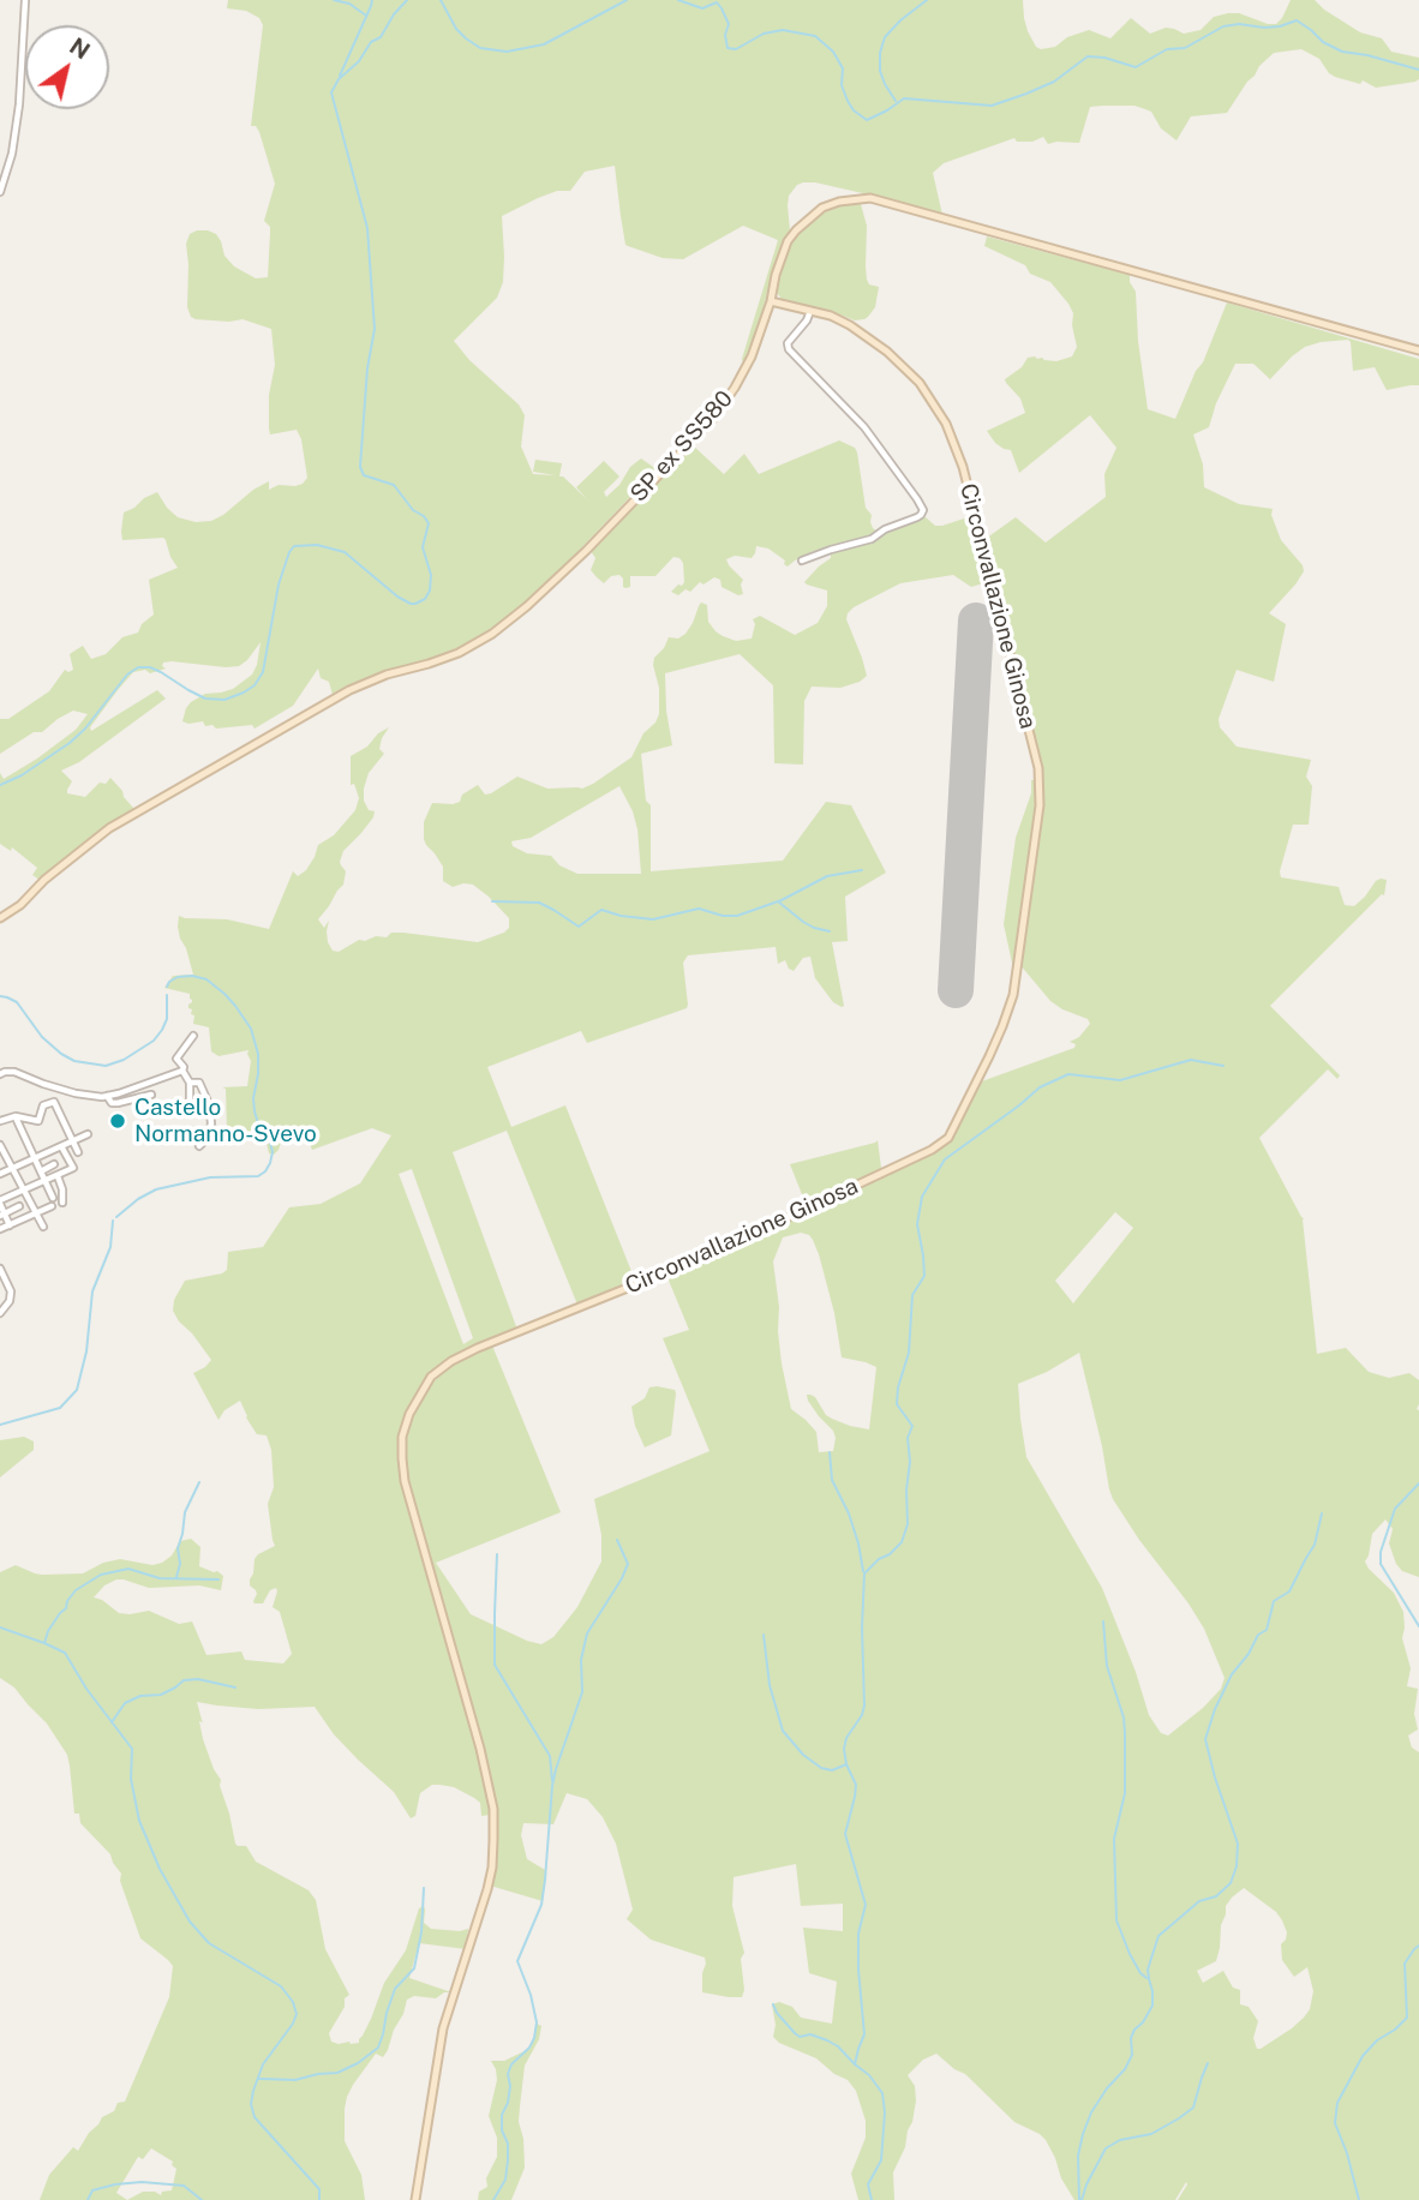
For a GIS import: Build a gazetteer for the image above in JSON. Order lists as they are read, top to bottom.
{
  "streets": {
    "main road": ["SP ex SS580", "Circonvallazione Ginosa"]
  },
  "crossings": [
    ["SP ex SS580", "Circonvallazione Ginosa"]
  ],
  "places": ["Castello Normanno-Svevo"],
  "north": "top right"
}
